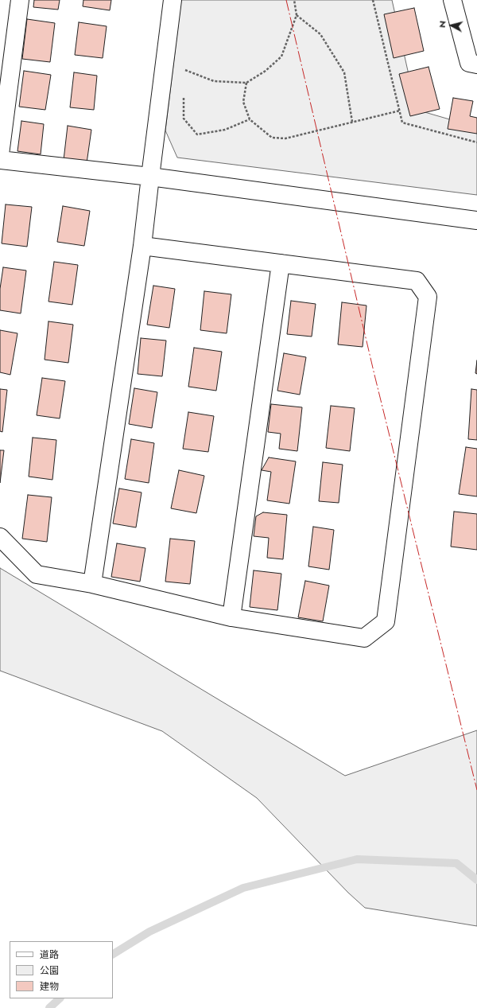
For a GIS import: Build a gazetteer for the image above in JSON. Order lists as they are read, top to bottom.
{
  "legend": ["道路", "公園", "建物"],
  "north": "left"
}
